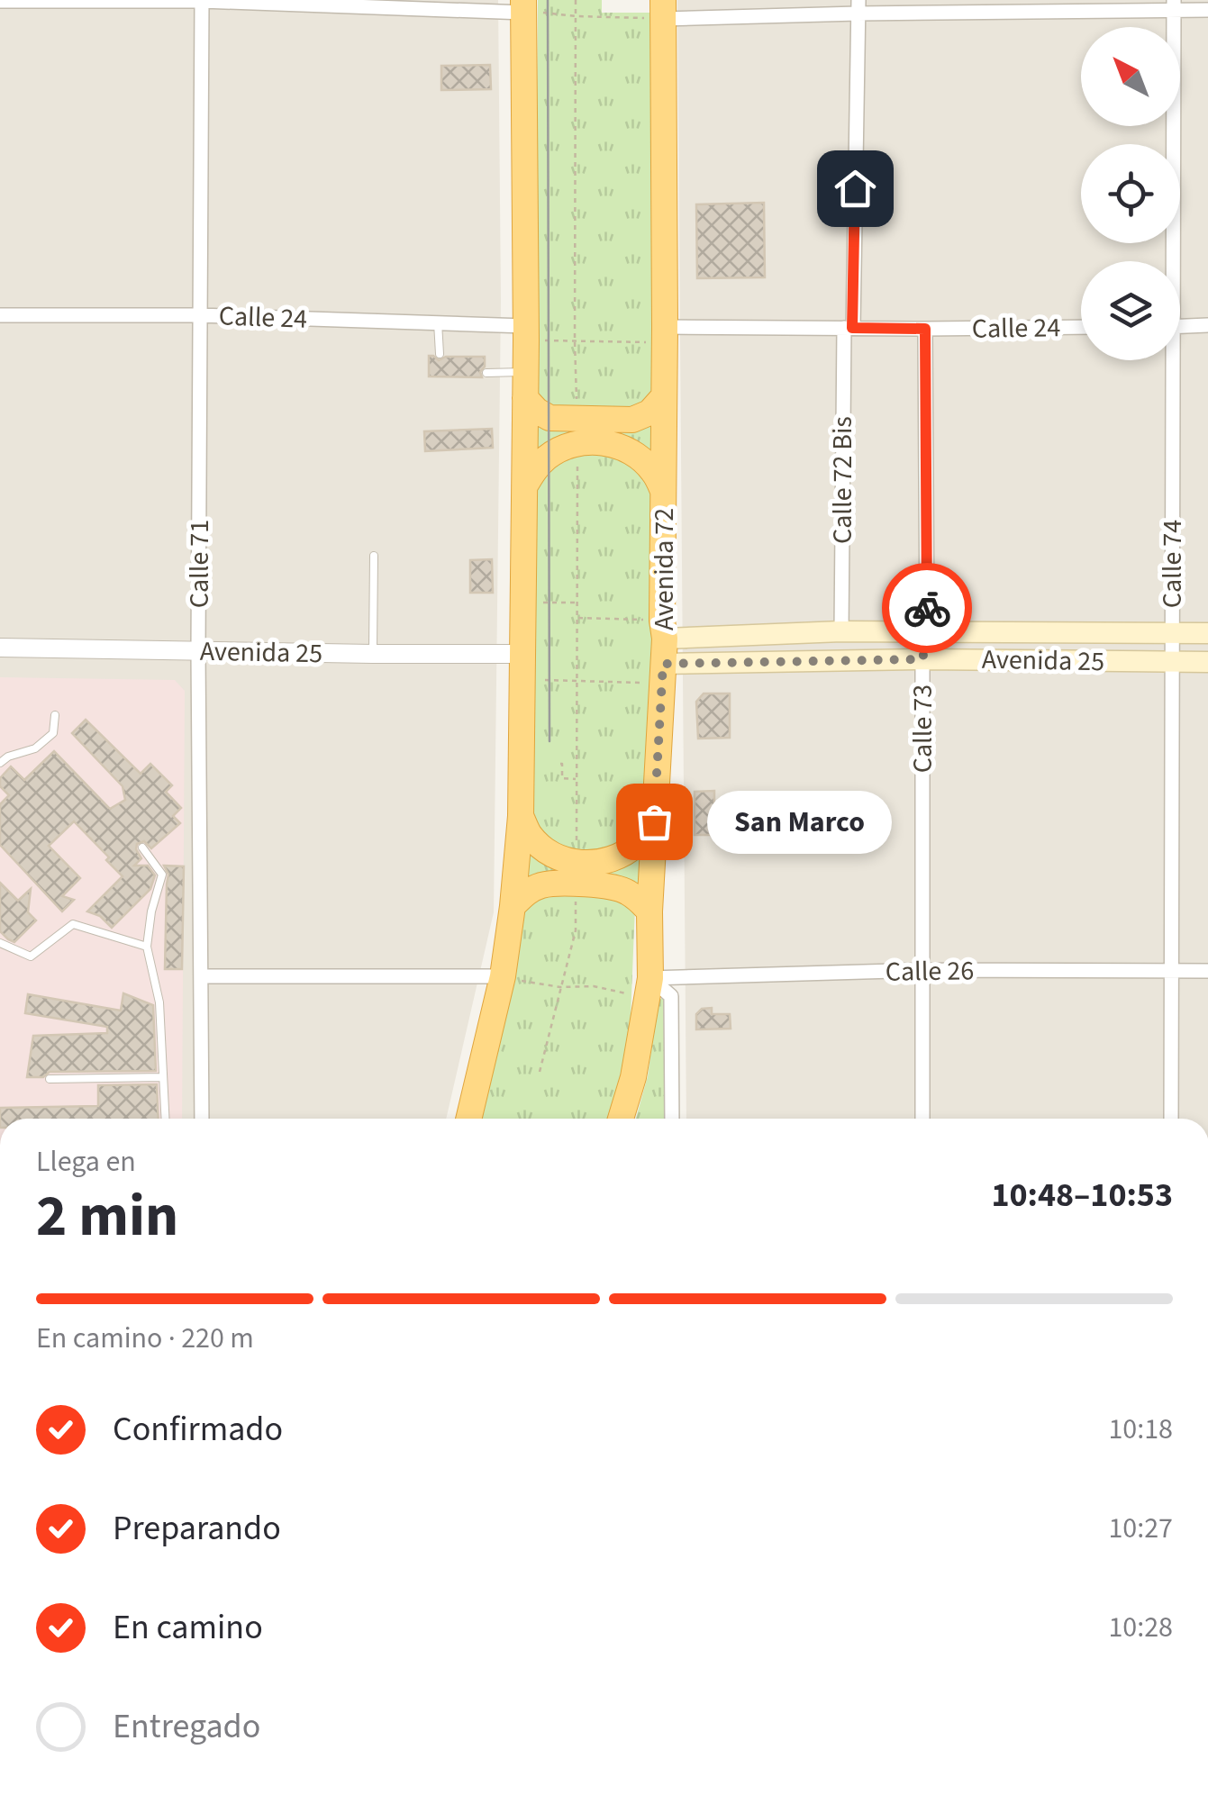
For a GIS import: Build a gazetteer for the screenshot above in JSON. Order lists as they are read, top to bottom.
{
  "streets": {
    "highway": ["Avenida 72"],
    "main road": ["Avenida 25"],
    "street": [
      "Calle 24",
      "Calle 72 Bis",
      "Calle 71",
      "Calle 74",
      "Calle 73",
      "Calle 26"
    ]
  },
  "crossings": [
    ["Calle 24", "Calle 72 Bis"],
    ["Calle 24", "Calle 71"],
    ["Calle 24", "Avenida 72"],
    ["Calle 24", "Calle 73"],
    ["Calle 72 Bis", "Avenida 25"],
    ["Calle 71", "Avenida 25"],
    ["Calle 74", "Avenida 25"],
    ["Calle 74", "Calle 26"],
    ["Avenida 72", "Avenida 25"],
    ["Avenida 72", "Calle 26"],
    ["Avenida 25", "Calle 73"],
    ["Calle 73", "Calle 26"]
  ],
  "places": ["San Marco"],
  "north": "top left",
  "page": {
    "bubble": "San Marco",
    "heading": ["2 min", "Llega en", "10:48–10:53"],
    "bar": "En camino · 220 m",
    "list": [
      ["Confirmado", "10:18"],
      ["Preparando", "10:27"],
      ["En camino", "10:28"],
      "Entregado"
    ]
  }
}
